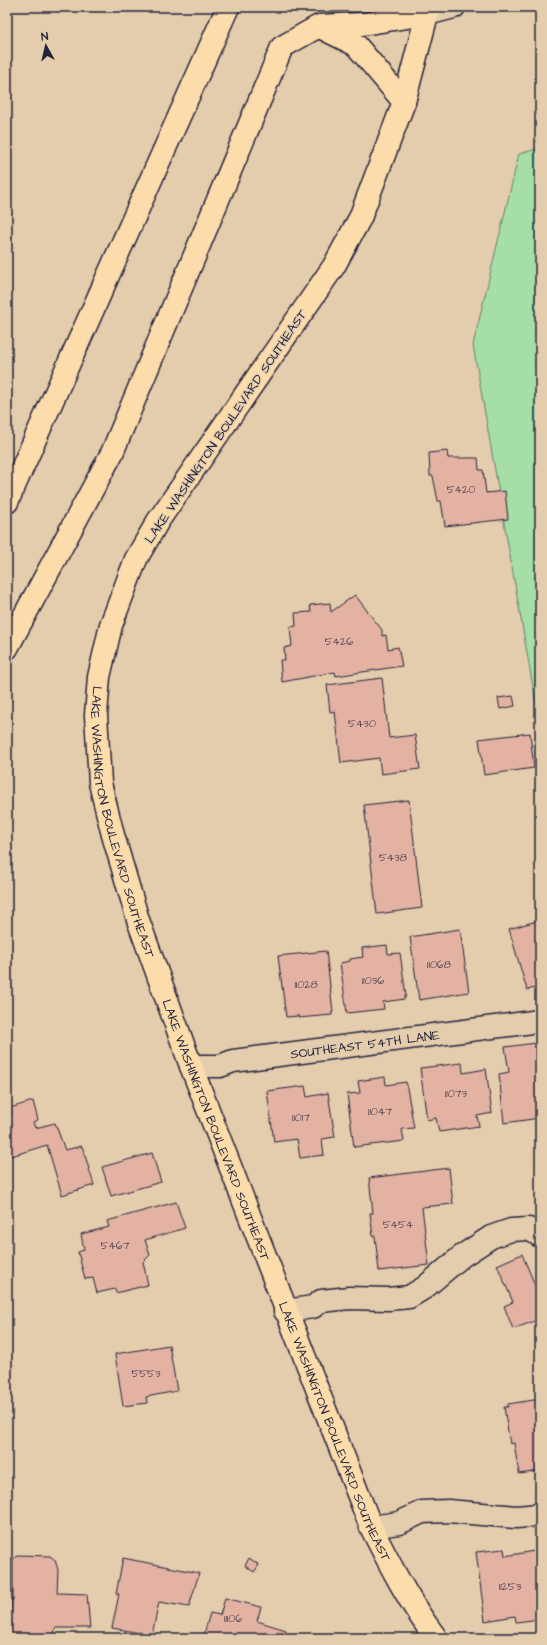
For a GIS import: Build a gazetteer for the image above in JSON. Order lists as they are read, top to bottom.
{
  "streets": {
    "main road": ["LAKE WASHINGTON BOULEVARD SOUTHEAST"],
    "street": ["SOUTHEAST 54TH LANE"]
  },
  "crossings": [
    ["LAKE WASHINGTON BOULEVARD SOUTHEAST", "SOUTHEAST 54TH LANE"]
  ],
  "house_numbers": [
    "5420",
    "5426",
    "5430",
    "5438",
    "11068",
    "11036",
    "11028",
    "11073",
    "11047",
    "11017",
    "5454",
    "5467",
    "5553",
    "11253",
    "11106"
  ],
  "north": "top"
}
